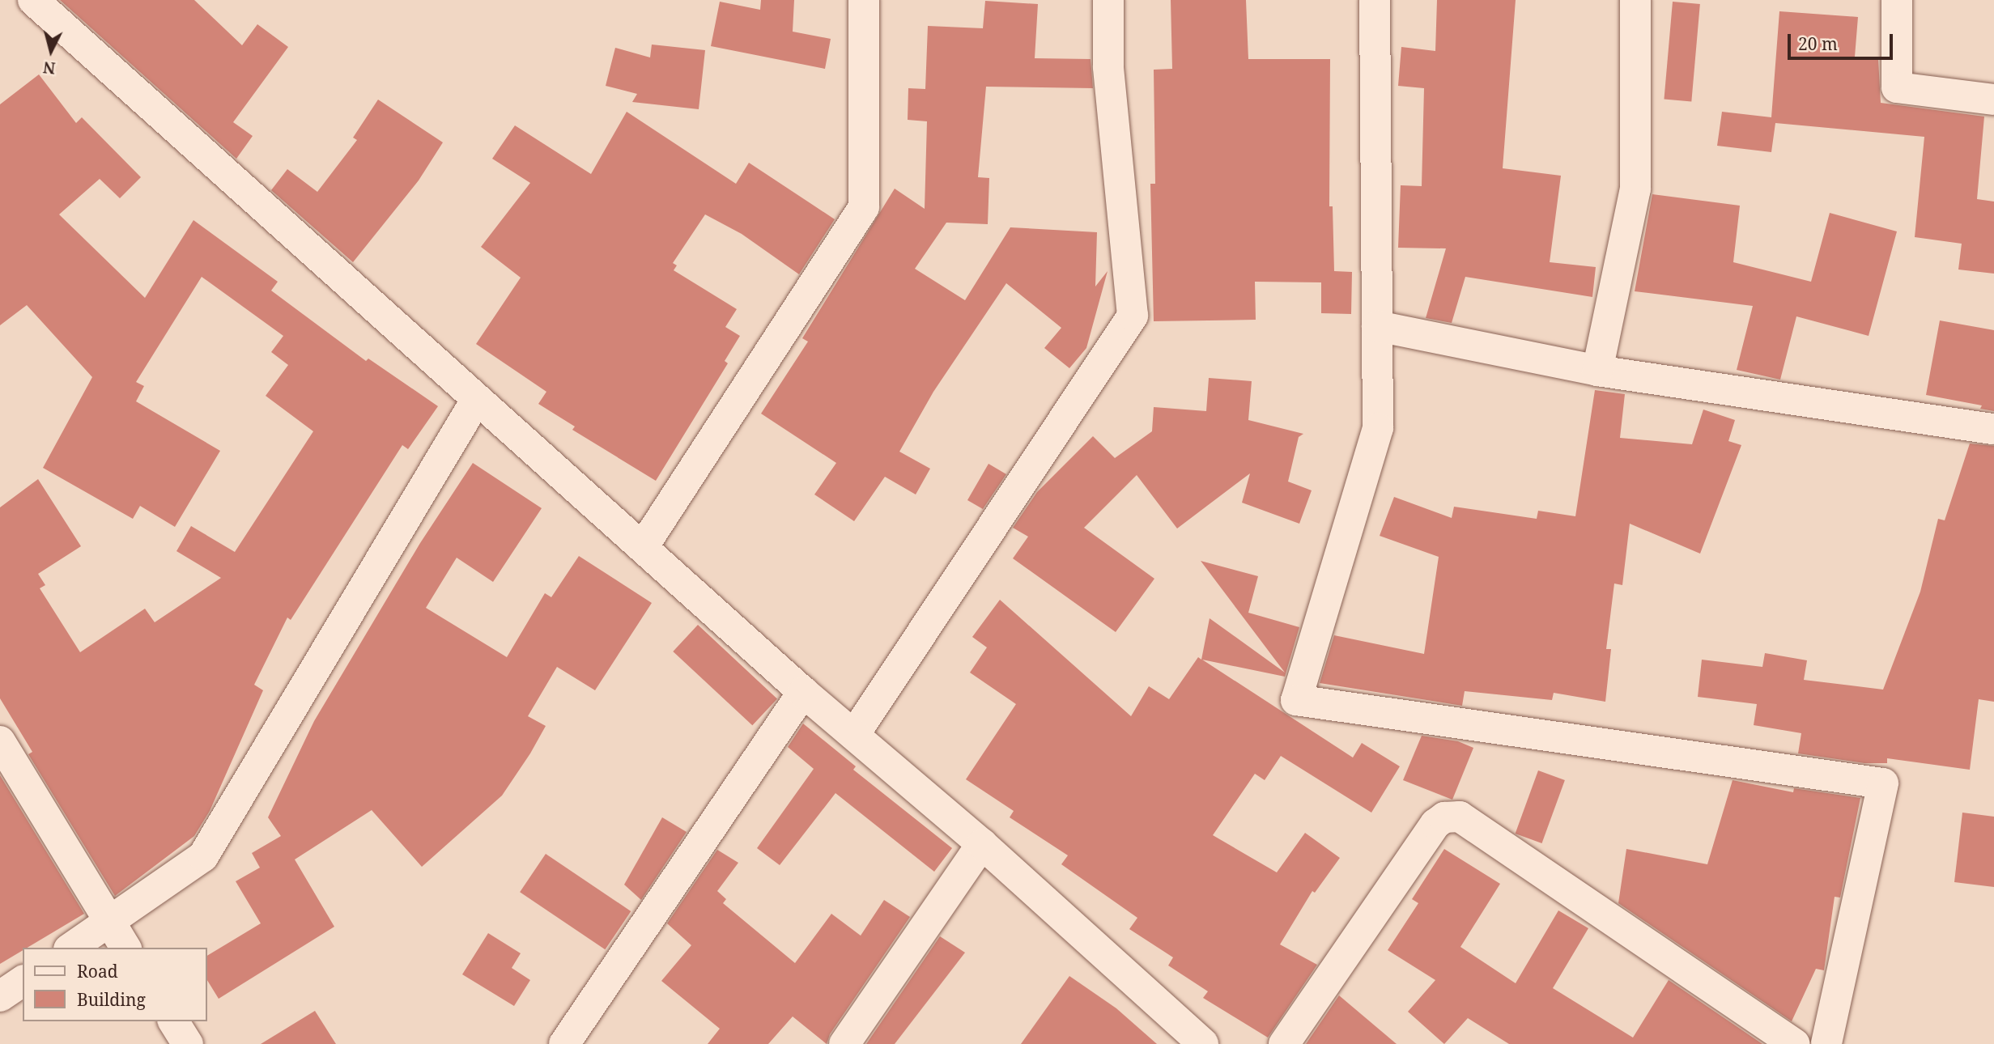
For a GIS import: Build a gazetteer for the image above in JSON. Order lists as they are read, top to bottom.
{
  "legend": ["Road", "Building"],
  "scale_bar": "20 m",
  "north": "bottom"
}
